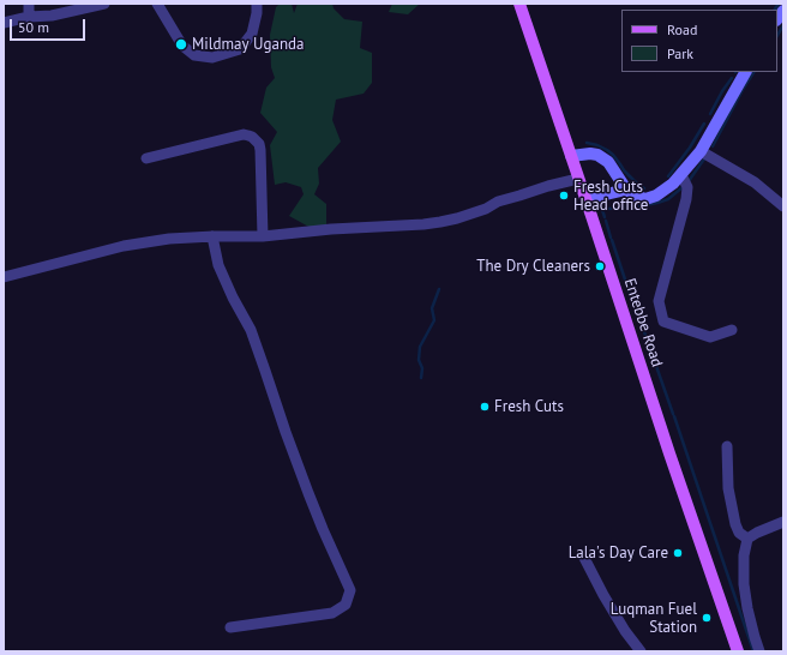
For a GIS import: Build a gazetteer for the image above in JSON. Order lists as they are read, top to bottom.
{
  "streets": {
    "main road": ["Entebbe Road"]
  },
  "places": [
    "Mildmay Uganda",
    "Fresh Cuts Head office",
    "The Dry Cleaners",
    "Fresh Cuts",
    "Lala's Day Care",
    "Luqman Fuel Station"
  ],
  "legend": ["Road", "Park"],
  "scale_bar": "50 m"
}
